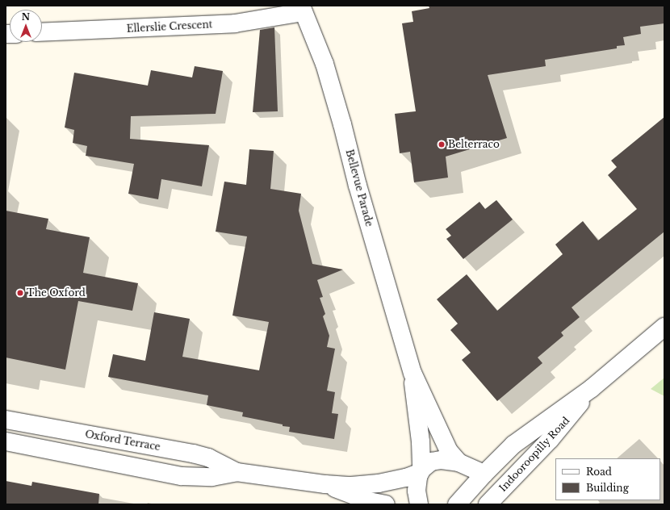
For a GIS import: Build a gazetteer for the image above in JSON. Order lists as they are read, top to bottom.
{
  "streets": {
    "street": [
      "Ellerslie Crescent",
      "Bellevue Parade",
      "Oxford Terrace",
      "Indooroopilly Road"
    ]
  },
  "crossings": [
    ["Ellerslie Crescent", "Bellevue Parade"],
    ["Bellevue Parade", "Oxford Terrace"]
  ],
  "places": ["Belterraco", "The Oxford"],
  "legend": ["Road", "Building"],
  "north": "top"
}
